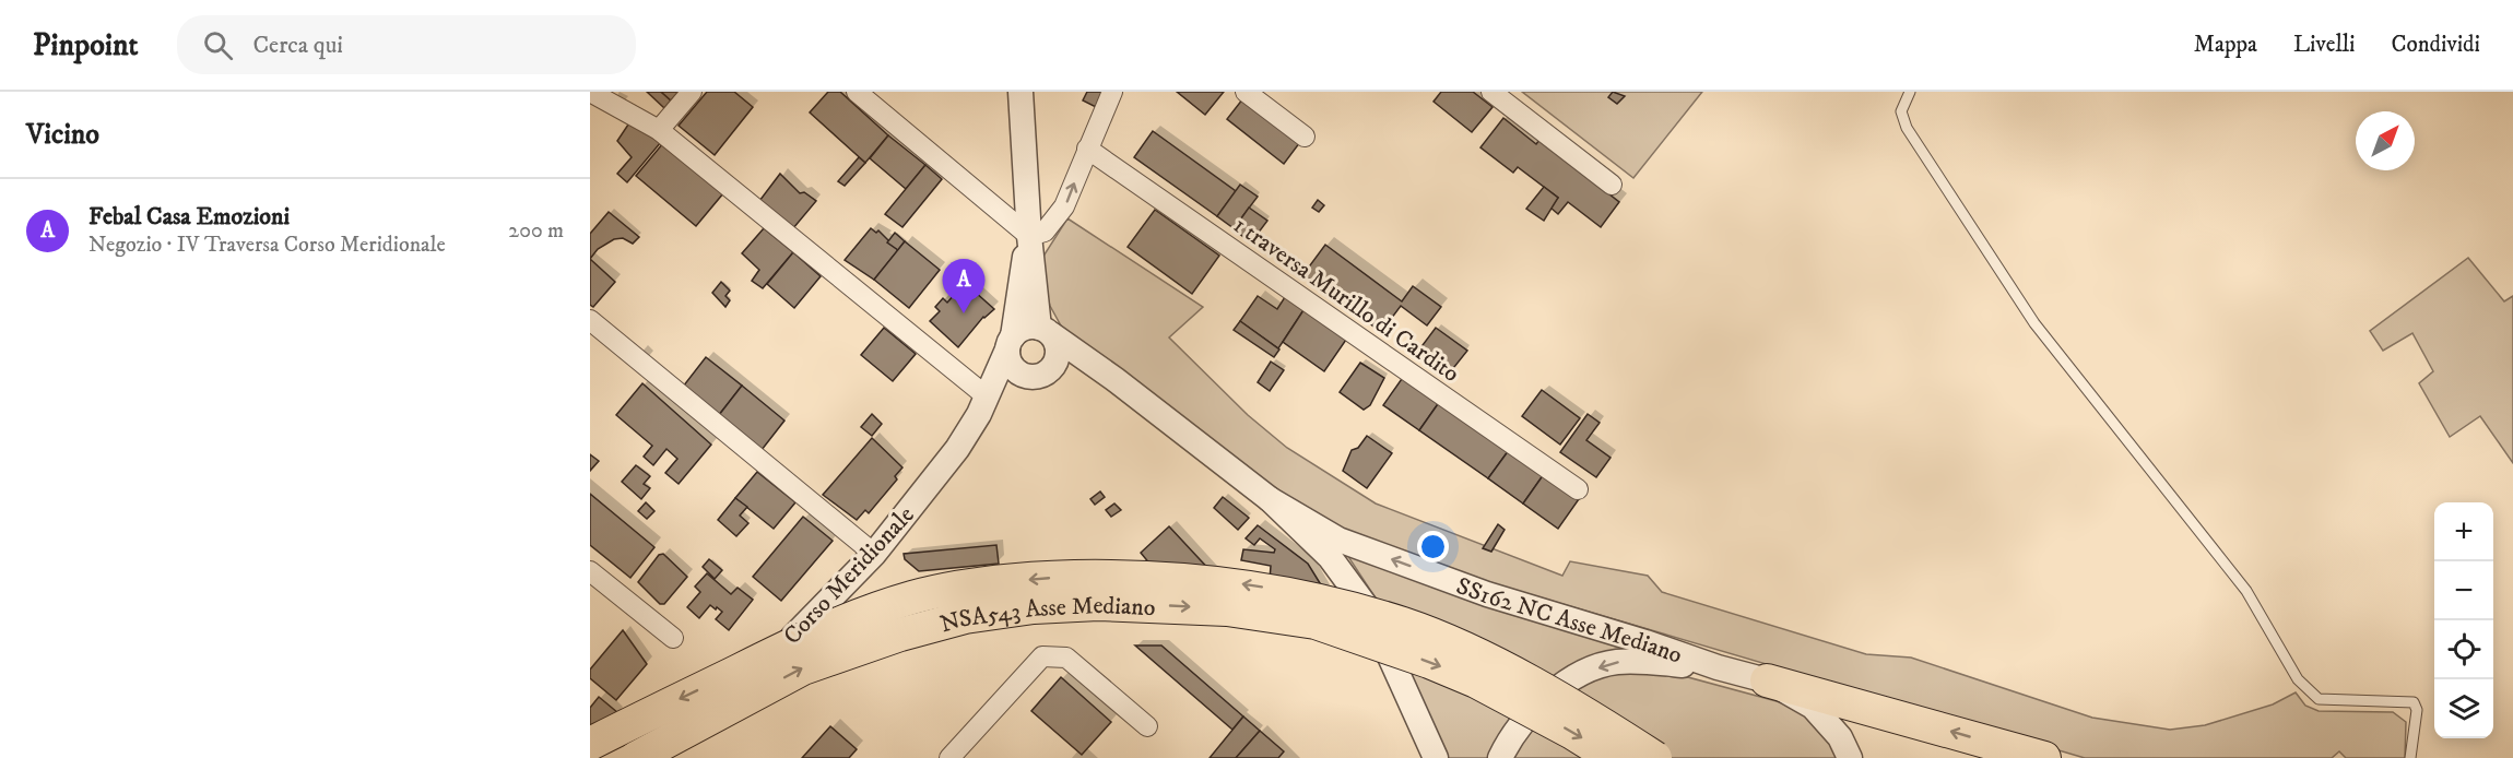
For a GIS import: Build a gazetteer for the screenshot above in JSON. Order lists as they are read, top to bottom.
{
  "streets": {
    "highway": ["NSA543 Asse Mediano"],
    "street": ["1 traversa Murillo di Cardito", "Corso Meridionale", "SS162 NC Asse Mediano"]
  },
  "crossings": [
    ["Corso Meridionale", "SS162 NC Asse Mediano"]
  ],
  "one_way": ["SS162 NC Asse Mediano"],
  "north": "top right",
  "page": {
    "header": "Pinpoint",
    "search": "Cerca qui",
    "nav": ["Mappa", "Livelli", "Condividi"],
    "heading": "Vicino",
    "list": [
      {
        "mark": "A",
        "name": "Febal Casa Emozioni",
        "note": "Negozio · IV Traversa Corso Meridionale",
        "value": "200 m"
      }
    ],
    "pins": "A",
    "map_buttons": ["+", "−"]
  }
}
